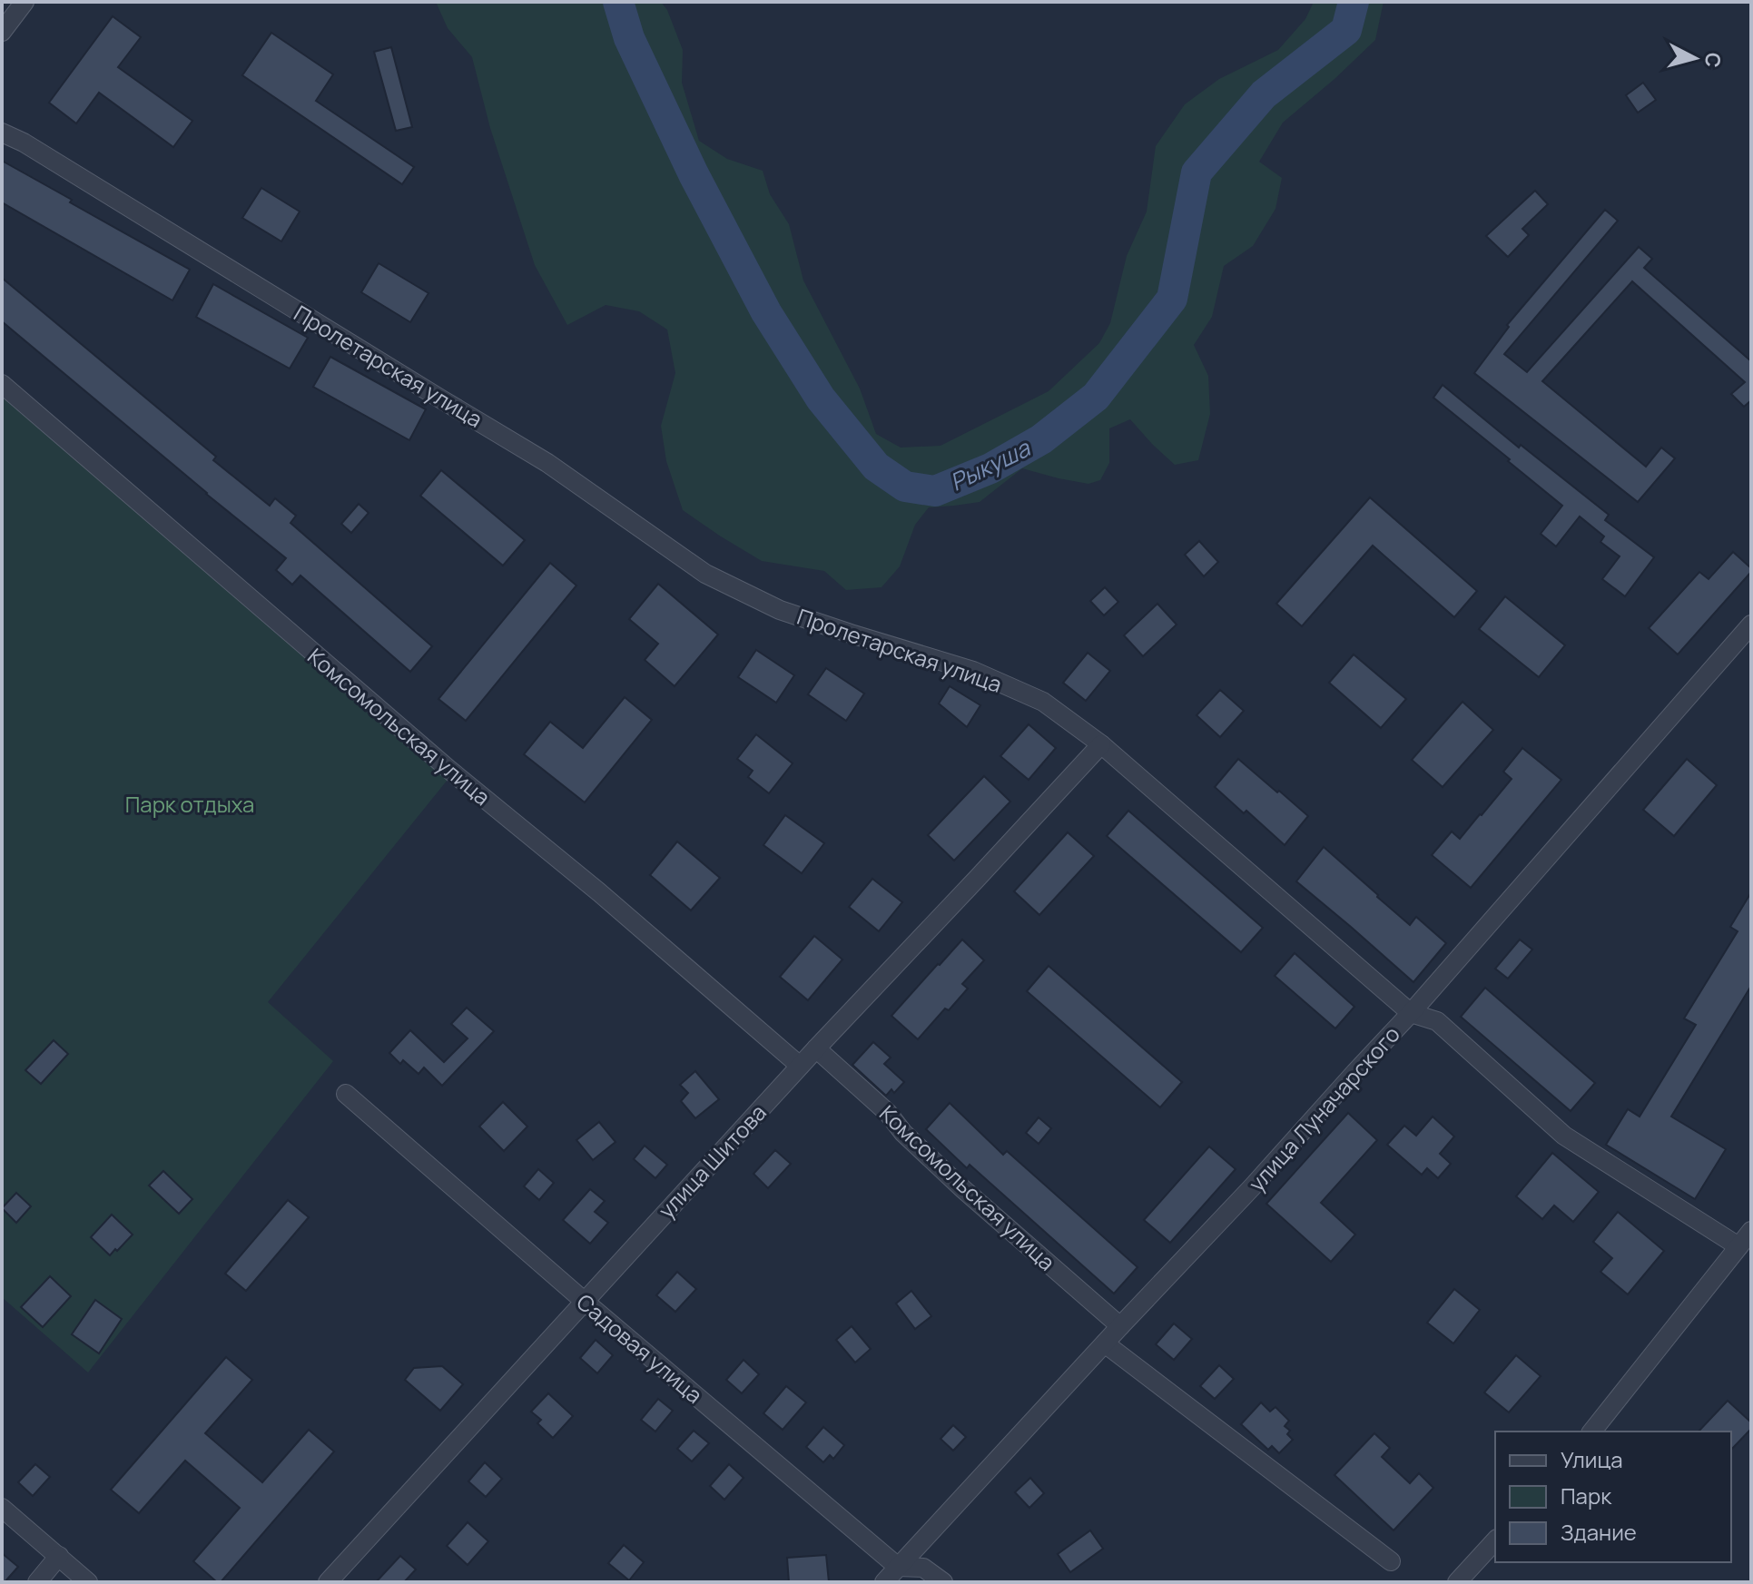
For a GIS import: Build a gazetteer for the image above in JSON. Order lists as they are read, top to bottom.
{
  "streets": {
    "street": [
      "Пролетарская улица",
      "Комсомольская улица",
      "улица Луначарского",
      "улица Шитова",
      "Садовая улица"
    ]
  },
  "crossings": [
    ["Пролетарская улица", "улица Луначарского"],
    ["Пролетарская улица", "улица Шитова"],
    ["Комсомольская улица", "улица Луначарского"],
    ["Комсомольская улица", "улица Шитова"],
    ["улица Луначарского", "Садовая улица"],
    ["улица Шитова", "Садовая улица"]
  ],
  "water": ["Рыкуша"],
  "parks": ["Парк отдыха"],
  "legend": ["Улица", "Парк", "Здание"],
  "north": "right"
}
